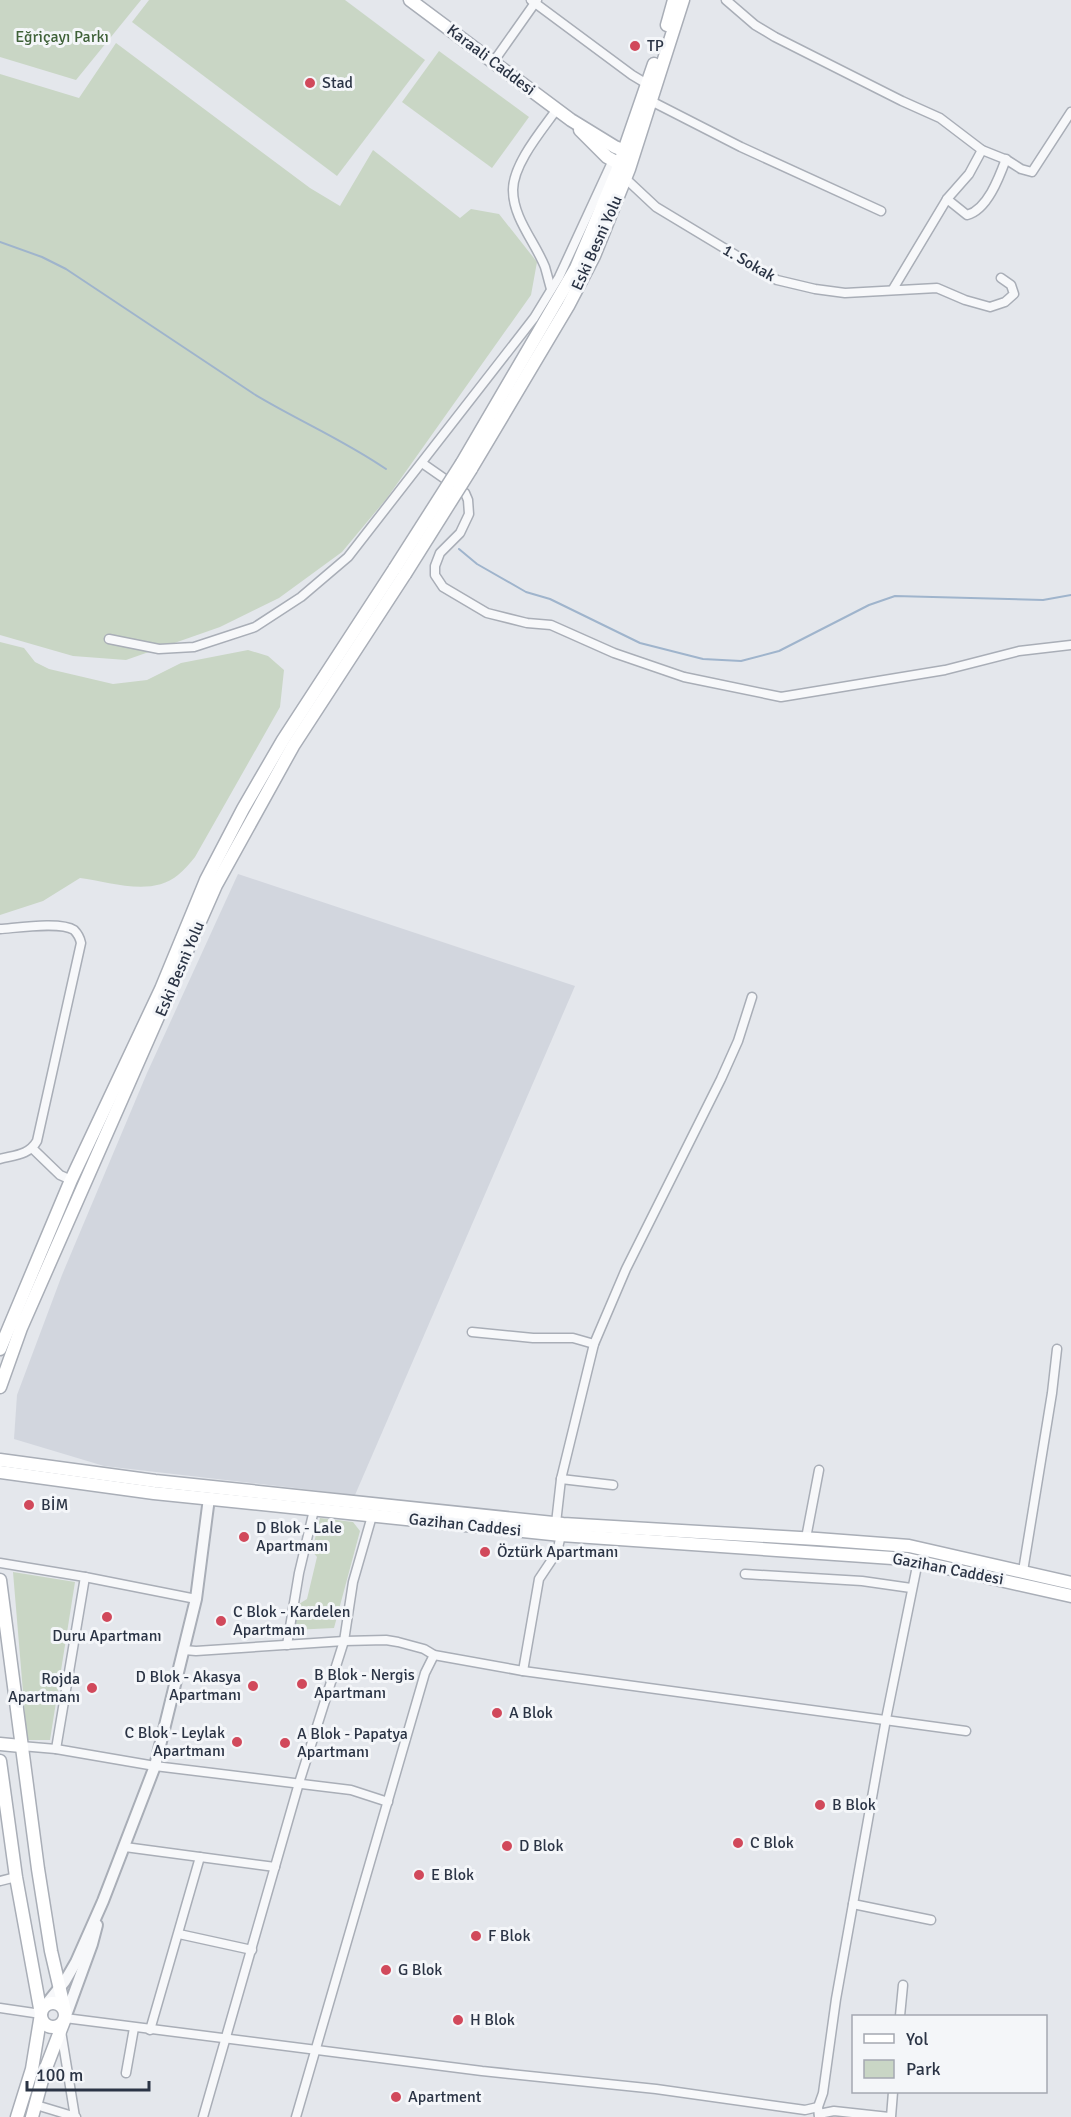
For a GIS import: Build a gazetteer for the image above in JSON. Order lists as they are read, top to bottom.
{
  "streets": {
    "main road": ["Karaali Caddesi", "Eski Besni Yolu", "Gazihan Caddesi"],
    "street": ["1. Sokak"]
  },
  "crossings": [
    ["Eski Besni Yolu", "1. Sokak"]
  ],
  "parks": ["Eğriçayı Parkı"],
  "places": [
    "TP",
    "Stad",
    "BİM",
    "D Blok - Lale Apartmanı",
    "Öztürk Apartmanı",
    "Duru Apartmanı",
    "C Blok - Kardelen Apartmanı",
    "B Blok - Nergis Apartmanı",
    "D Blok - Akasya Apartmanı",
    "Rojda Apartmanı",
    "A Blok",
    "C Blok - Leylak Apartmanı",
    "A Blok - Papatya Apartmanı",
    "B Blok",
    "C Blok",
    "D Blok",
    "E Blok",
    "F Blok",
    "G Blok",
    "H Blok",
    "Apartment"
  ],
  "legend": ["Yol", "Park"],
  "scale_bar": "100 m"
}
